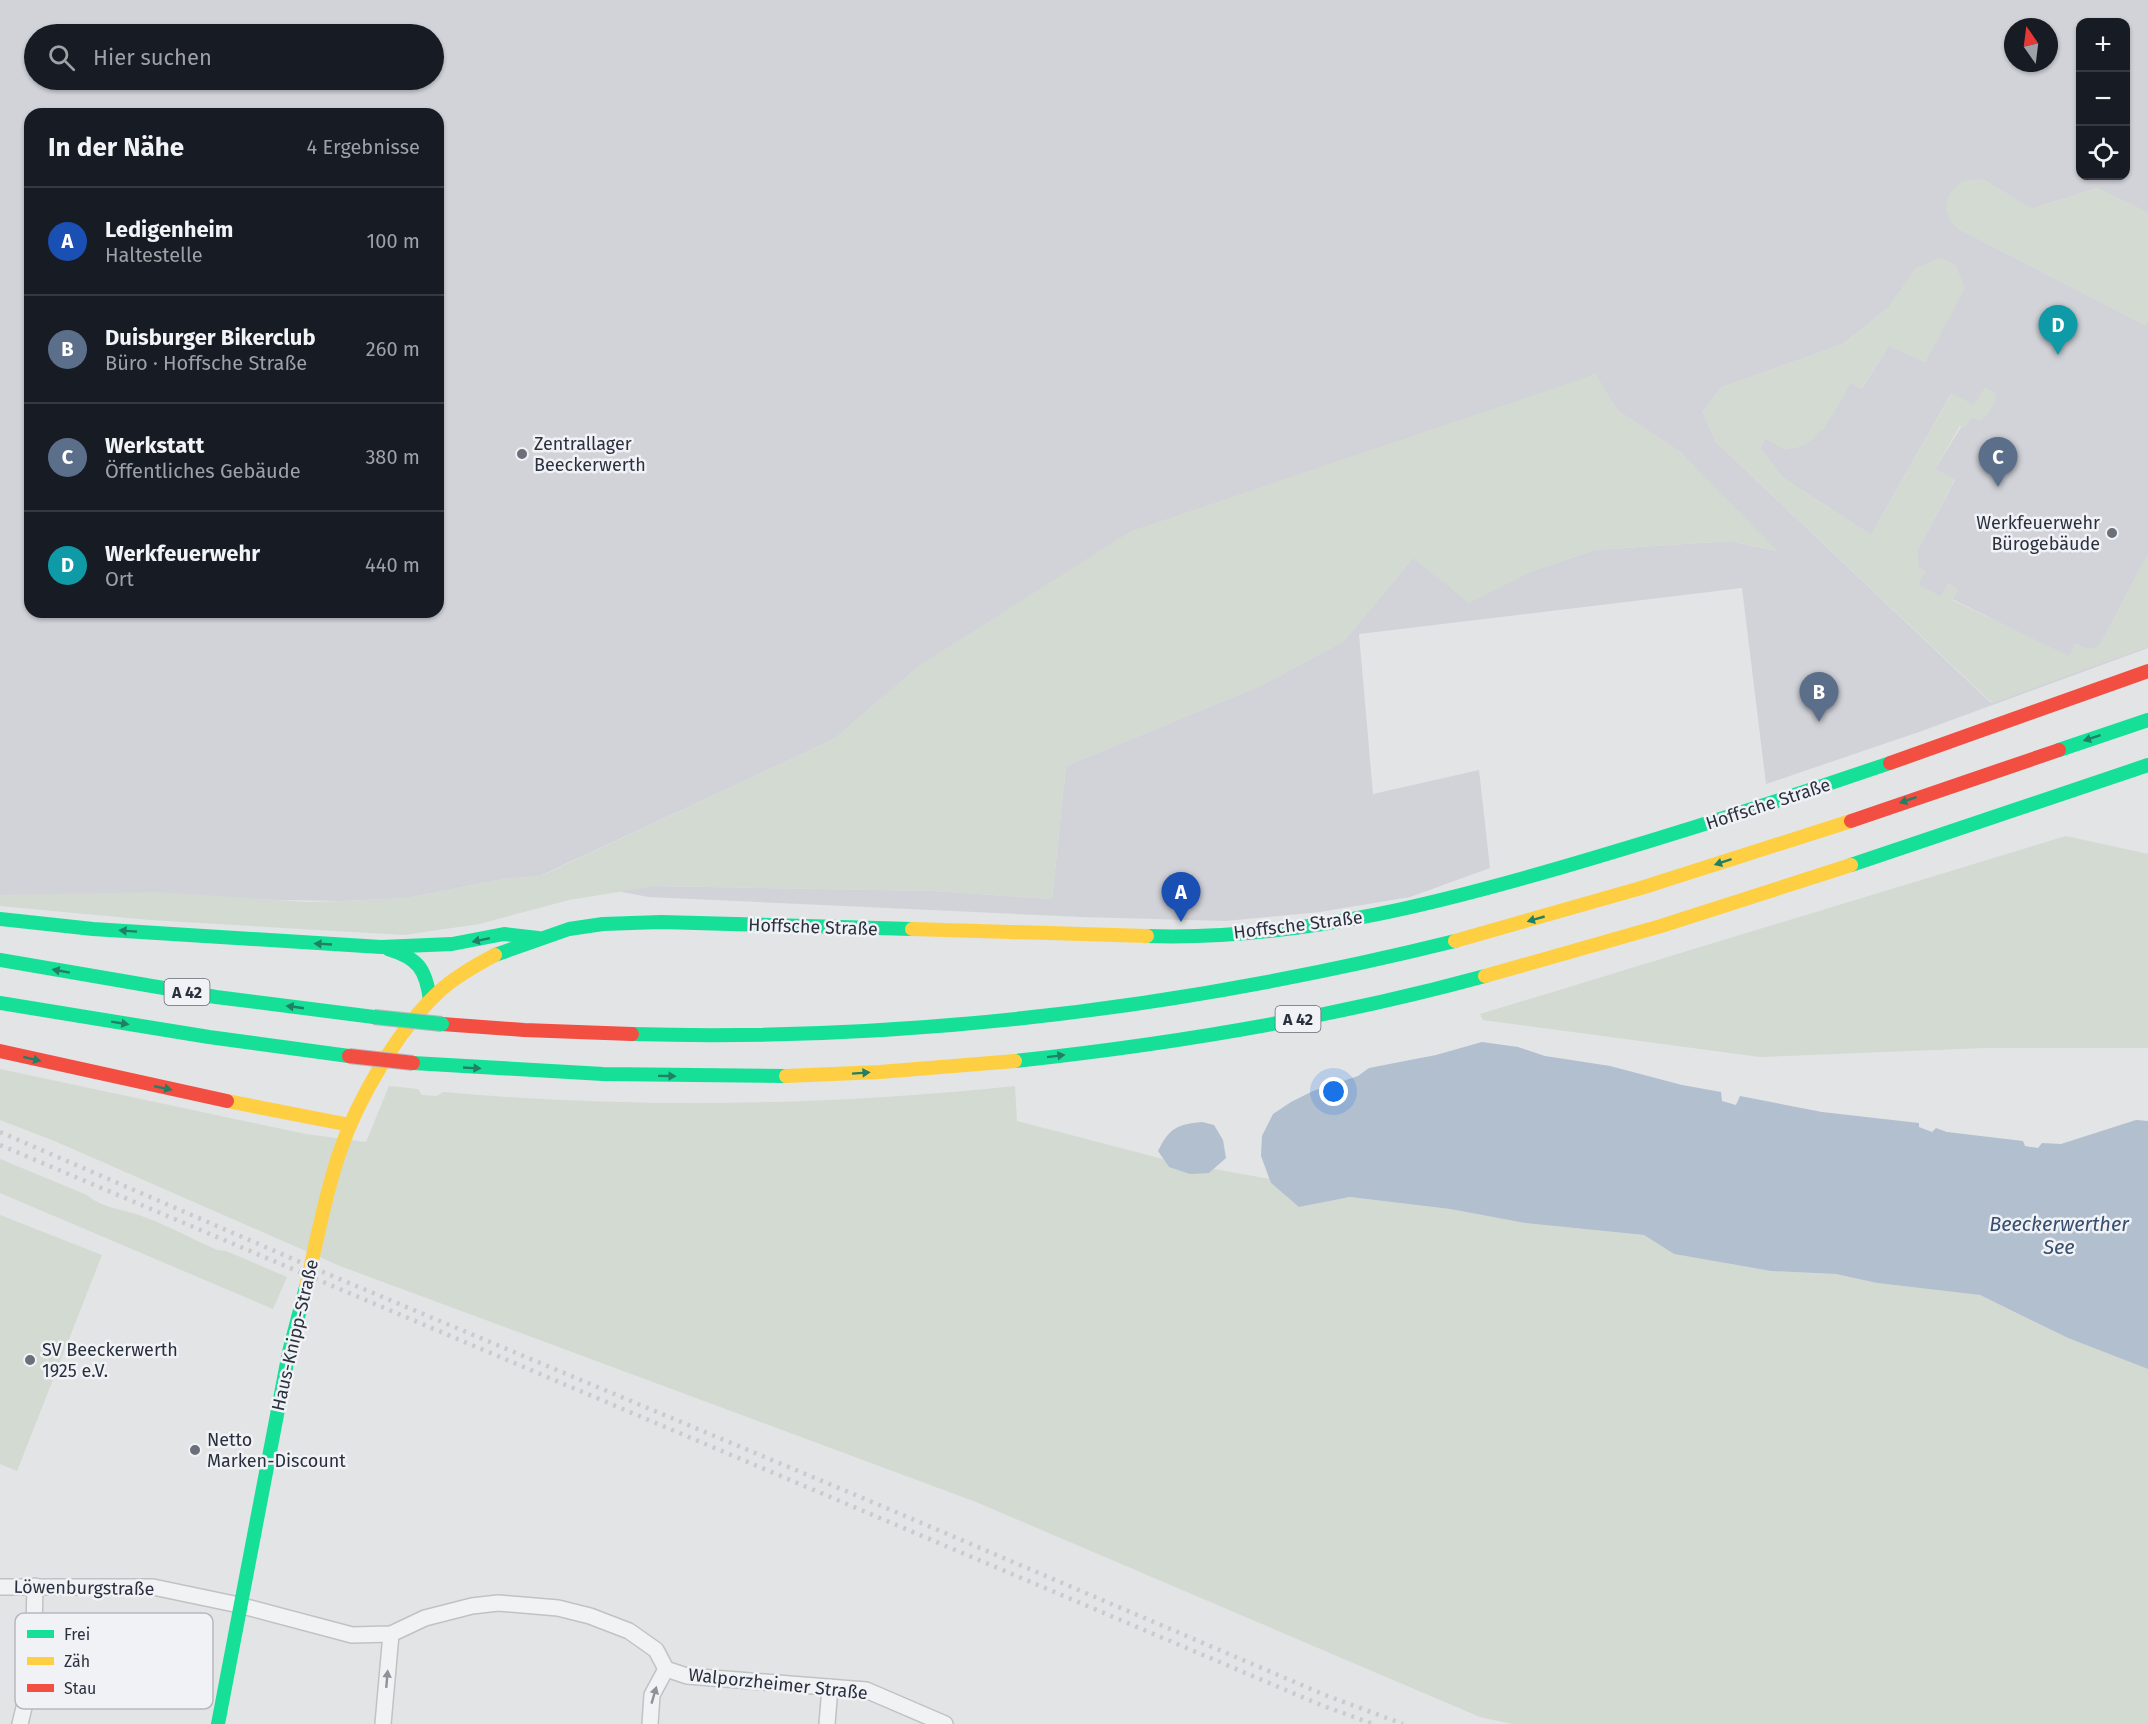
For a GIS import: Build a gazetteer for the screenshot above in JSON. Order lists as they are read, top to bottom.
{
  "streets": {
    "main road": ["Hoffsche Straße", "A 42", "Haus-Knipp-Straße"],
    "street": ["Löwenburgstraße", "Walporzheimer Straße"]
  },
  "crossings": [
    ["Hoffsche Straße", "Haus-Knipp-Straße"],
    ["Haus-Knipp-Straße", "Löwenburgstraße"],
    ["Haus-Knipp-Straße", "Walporzheimer Straße"],
    ["Löwenburgstraße", "Walporzheimer Straße"]
  ],
  "water": ["Beeckerwerther See"],
  "places": [
    "Zentrallager Beeckerwerth",
    "Werkfeuerwehr Bürogebäude",
    "SV Beeckerwerth 1925 e.V.",
    "Netto Marken-Discount"
  ],
  "legend": ["Frei", "Zäh", "Stau"],
  "north": "top",
  "page": {
    "map_buttons": ["+", "−"],
    "search": "Hier suchen",
    "heading": ["In der Nähe", "4 Ergebnisse"],
    "list": [
      {
        "mark": "A",
        "name": "Ledigenheim",
        "note": "Haltestelle",
        "value": "100 m"
      },
      {
        "mark": "B",
        "name": "Duisburger Bikerclub",
        "note": "Büro · Hoffsche Straße",
        "value": "260 m"
      },
      {
        "mark": "C",
        "name": "Werkstatt",
        "note": "Öffentliches Gebäude",
        "value": "380 m"
      },
      {
        "mark": "D",
        "name": "Werkfeuerwehr",
        "note": "Ort",
        "value": "440 m"
      }
    ],
    "pins": [
      "D",
      "C",
      "B",
      "A"
    ]
  }
}
